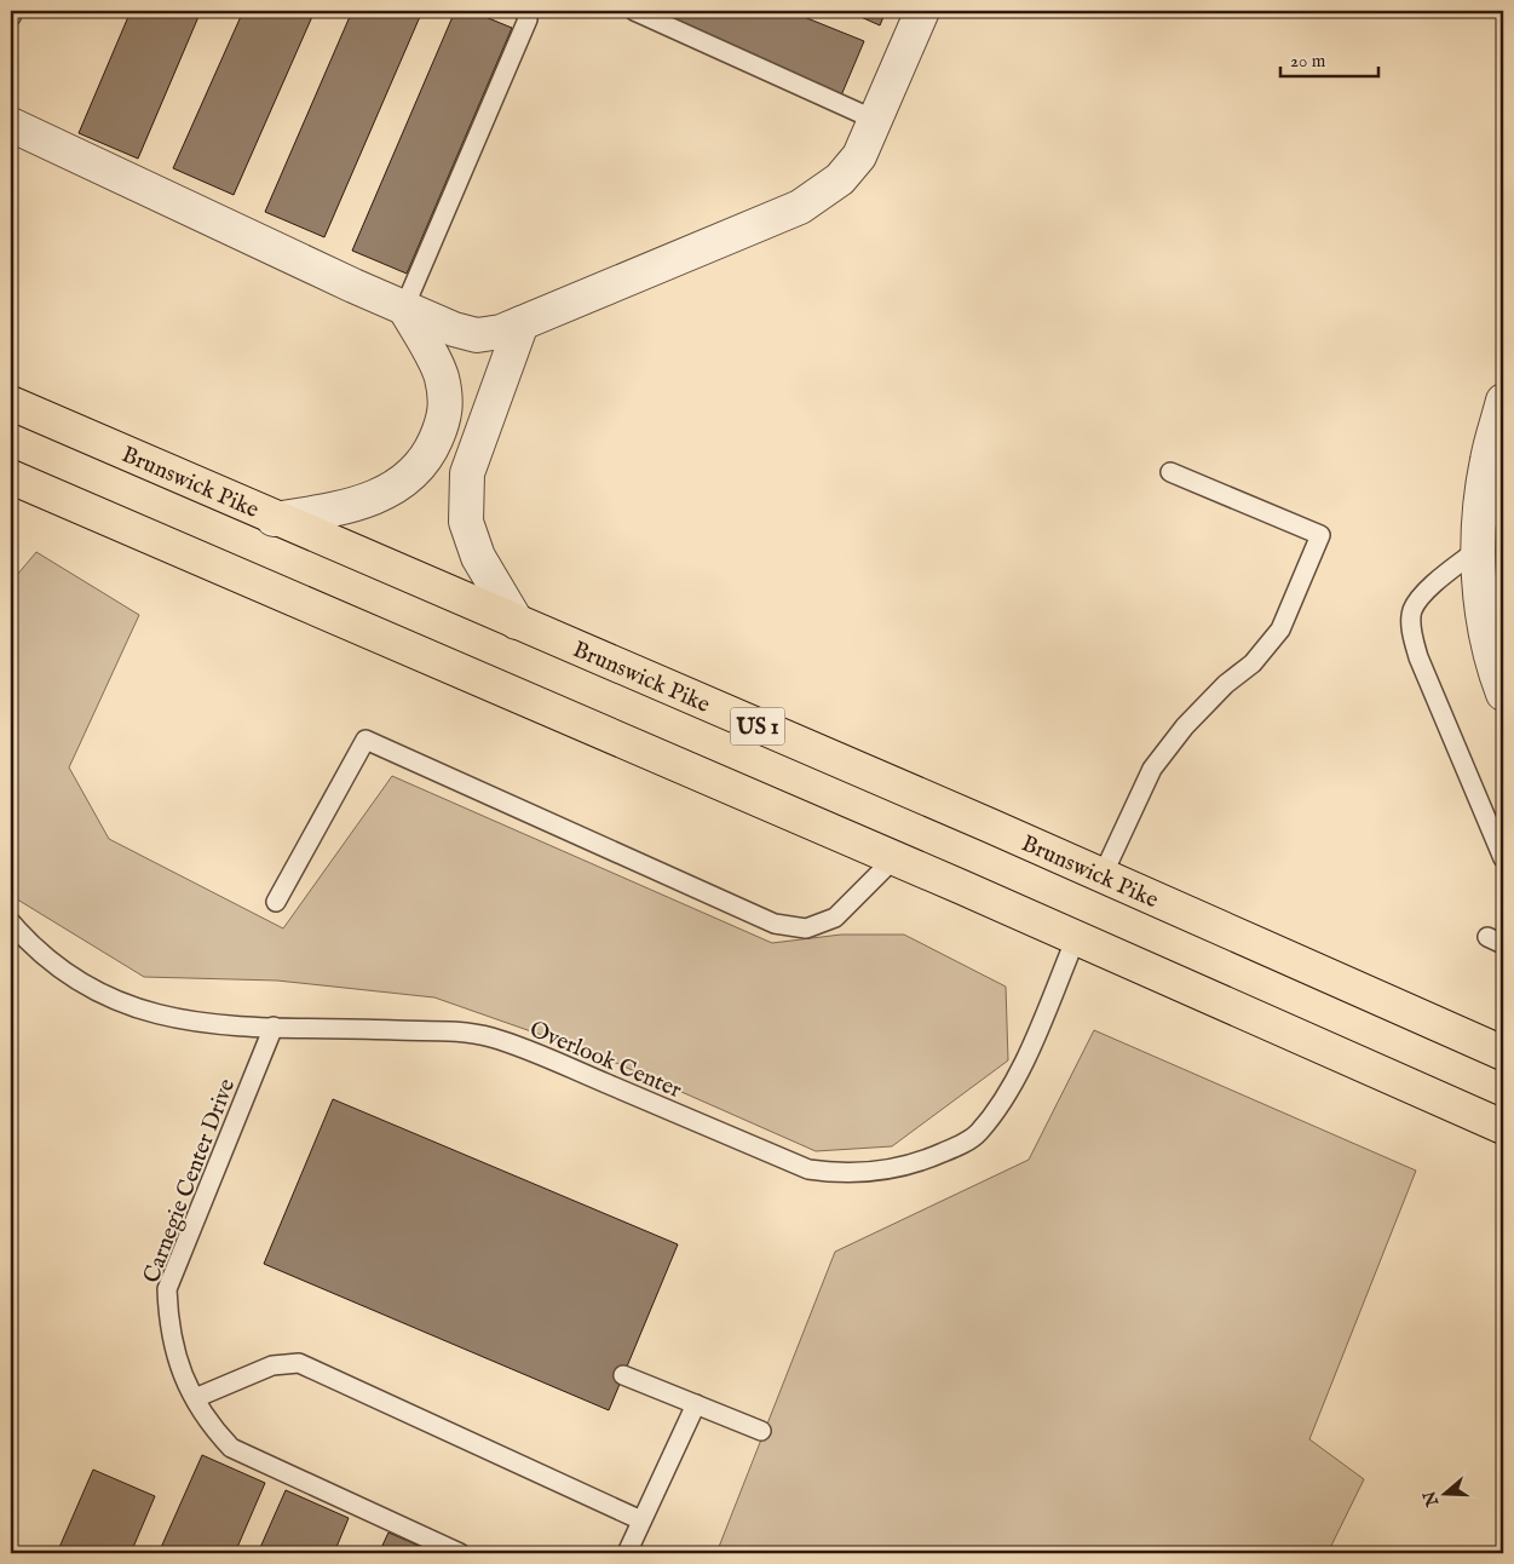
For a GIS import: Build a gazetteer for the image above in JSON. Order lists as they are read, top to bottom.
{
  "streets": {
    "highway": ["Brunswick Pike", "US 1"],
    "lane": ["Overlook Center", "Carnegie Center Drive"]
  },
  "crossings": [
    ["Overlook Center", "Carnegie Center Drive"]
  ],
  "scale_bar": "20 m",
  "north": "left"
}
